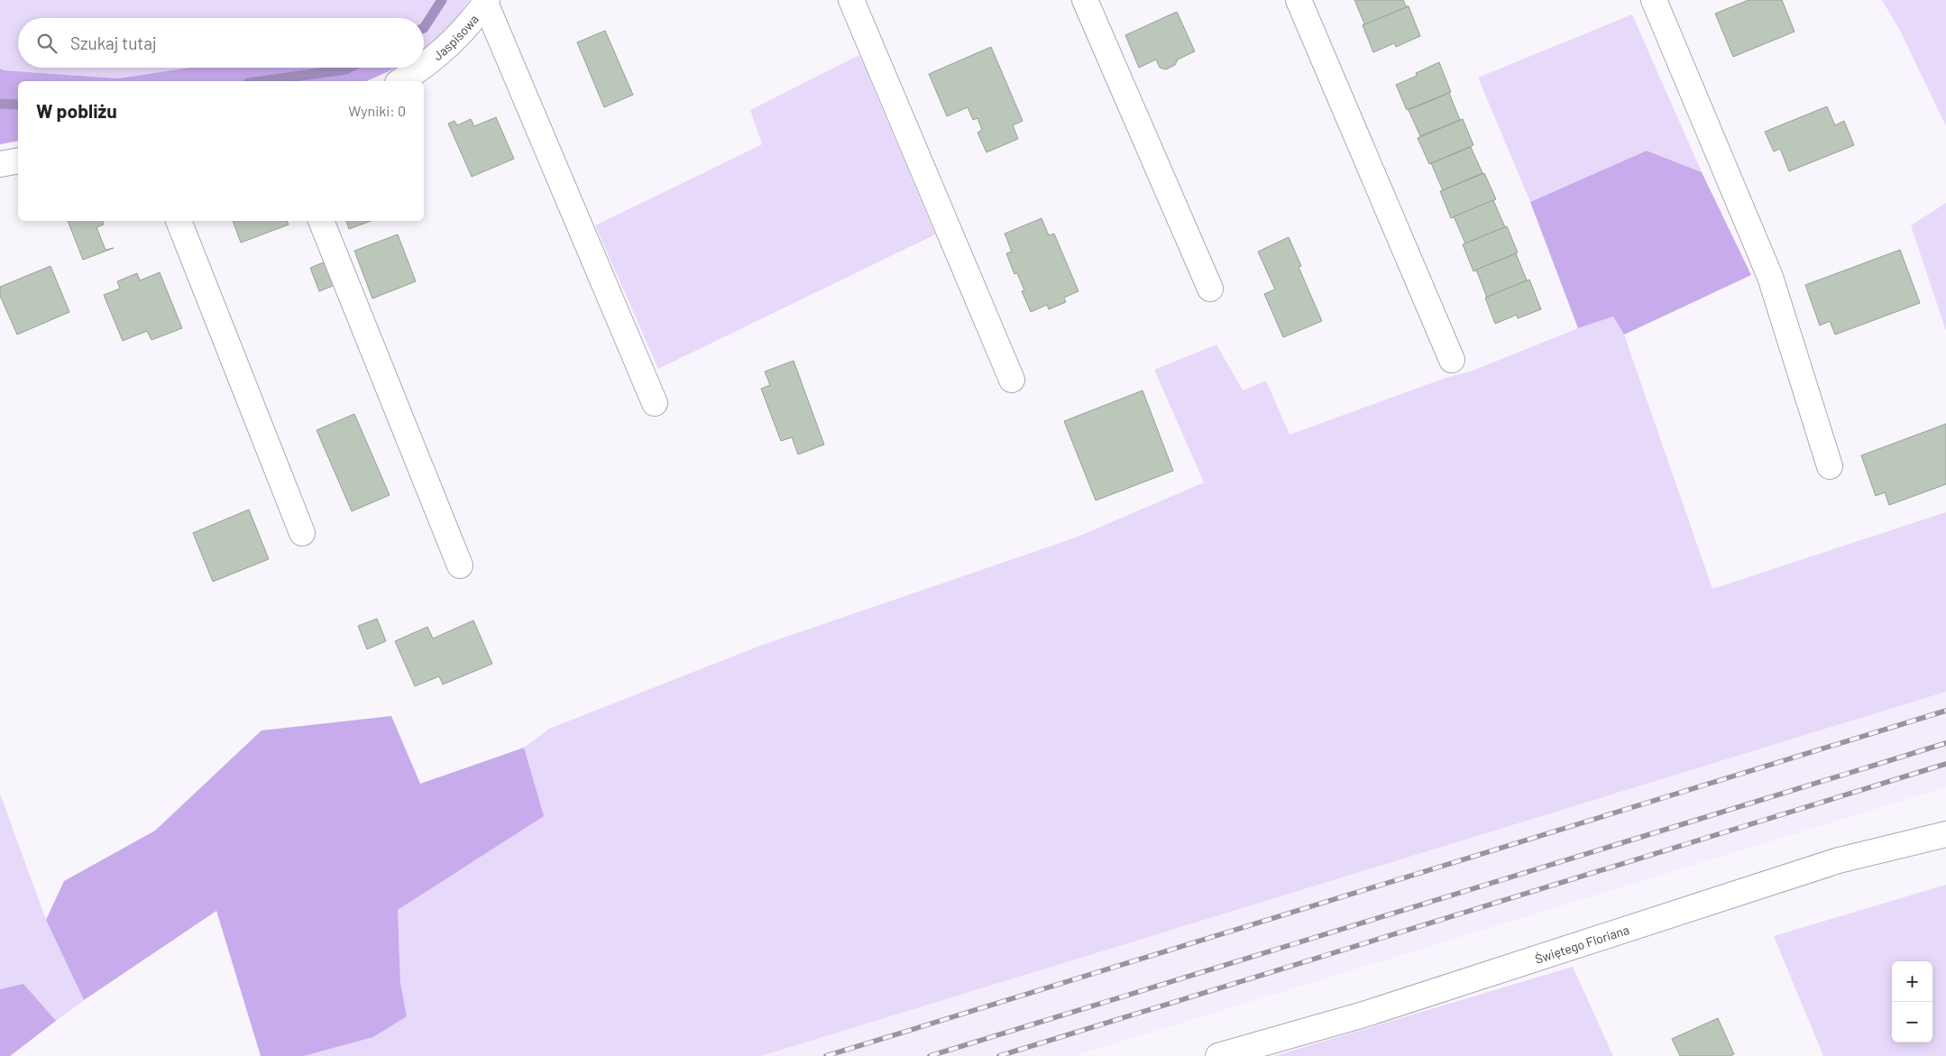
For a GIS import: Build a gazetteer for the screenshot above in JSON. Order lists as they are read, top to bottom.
{
  "streets": {
    "street": ["Jaspisowa", "Świętego Floriana"]
  },
  "page": {
    "search": "Szukaj tutaj",
    "heading": ["W pobliżu", "Wyniki: 0"],
    "map_buttons": ["+", "−"]
  }
}
